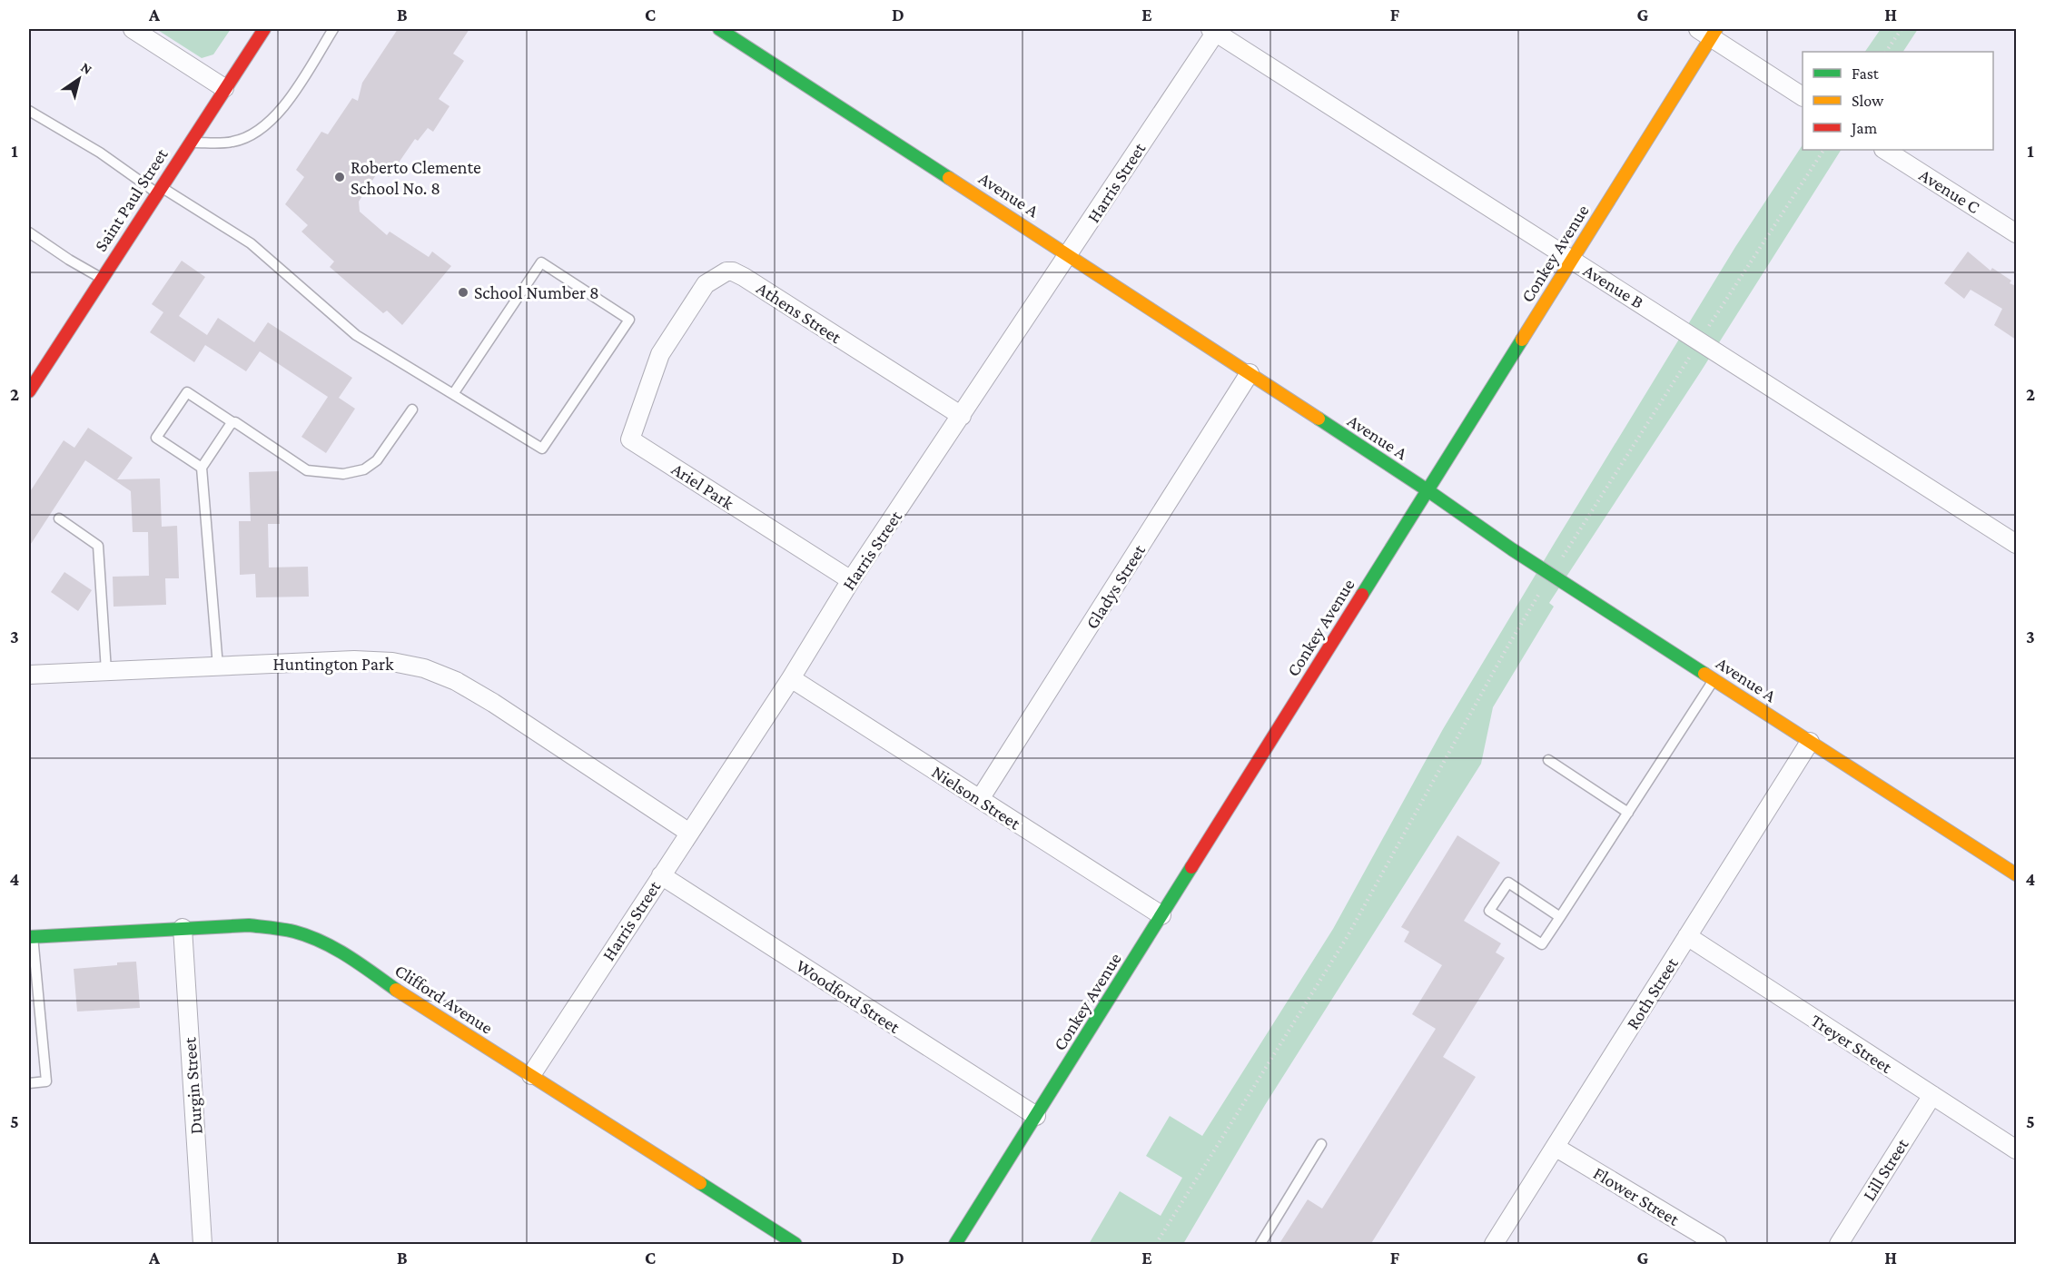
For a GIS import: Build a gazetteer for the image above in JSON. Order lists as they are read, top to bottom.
{
  "streets": {
    "street": [
      "Harris Street",
      "Avenue C",
      "Avenue A",
      "Saint Paul Street",
      "Conkey Avenue",
      "Avenue B",
      "Athens Street",
      "Ariel Park",
      "Gladys Street",
      "Huntington Park",
      "Nielson Street",
      "Roth Street",
      "Woodford Street",
      "Clifford Avenue",
      "Treyer Street",
      "Durgin Street",
      "Lill Street",
      "Flower Street"
    ]
  },
  "crossings": [
    ["Harris Street", "Avenue A"],
    ["Harris Street", "Avenue B"],
    ["Harris Street", "Athens Street"],
    ["Harris Street", "Ariel Park"],
    ["Harris Street", "Huntington Park"],
    ["Harris Street", "Nielson Street"],
    ["Harris Street", "Woodford Street"],
    ["Harris Street", "Clifford Avenue"],
    ["Avenue A", "Conkey Avenue"],
    ["Avenue A", "Gladys Street"],
    ["Avenue A", "Roth Street"],
    ["Conkey Avenue", "Avenue B"],
    ["Conkey Avenue", "Nielson Street"],
    ["Conkey Avenue", "Woodford Street"],
    ["Athens Street", "Ariel Park"],
    ["Gladys Street", "Nielson Street"],
    ["Roth Street", "Treyer Street"],
    ["Roth Street", "Flower Street"],
    ["Clifford Avenue", "Durgin Street"],
    ["Treyer Street", "Lill Street"]
  ],
  "places": ["Roberto Clemente School No. 8", "School Number 8"],
  "legend": ["Fast", "Slow", "Jam"],
  "north": "top right",
  "grid": {
    "columns": [
      "A",
      "B",
      "C",
      "D",
      "E",
      "F",
      "G",
      "H"
    ],
    "rows": [
      "1",
      "2",
      "3",
      "4",
      "5"
    ]
  }
}
